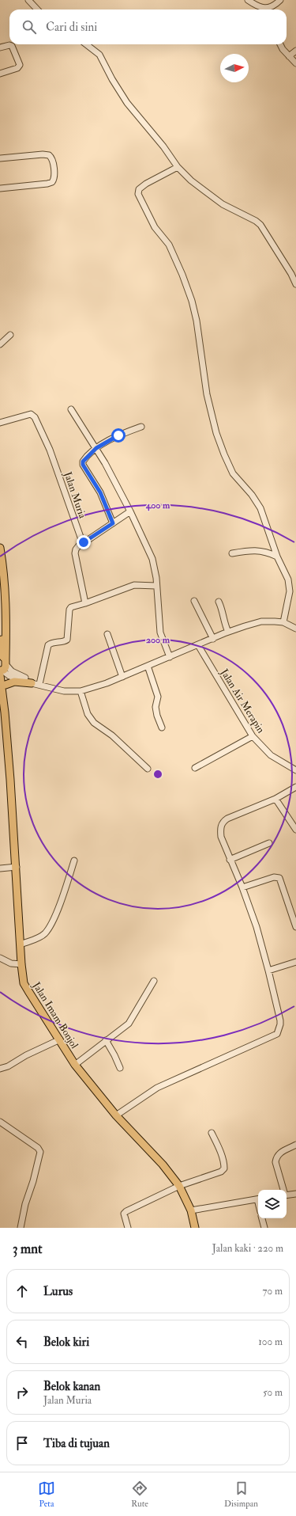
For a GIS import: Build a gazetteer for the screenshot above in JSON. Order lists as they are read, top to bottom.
{
  "streets": {
    "main road": ["Jalan Imam Bonjol"],
    "street": ["Jalan Muria", "Jalan Air Merapin"]
  },
  "north": "right",
  "page": {
    "search": "Cari di sini",
    "heading": ["3 mnt", "Jalan kaki · 220 m"],
    "list": [
      ["Lurus", "70 m"],
      ["Belok kiri", "100 m"],
      ["Belok kanan", "Jalan Muria", "50 m"],
      "Tiba di tujuan"
    ],
    "nav": ["Peta", "Rute", "Disimpan"]
  },
  "rings": ["400 m", "200 m"]
}
